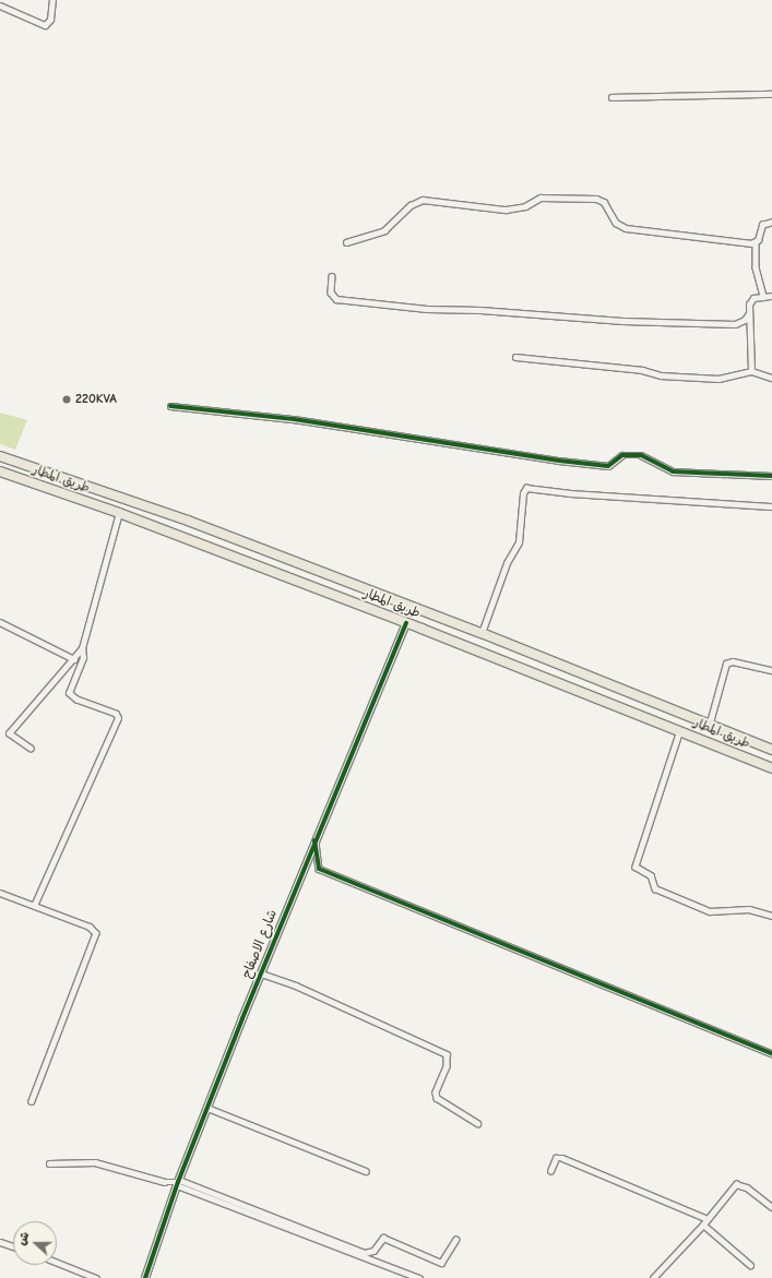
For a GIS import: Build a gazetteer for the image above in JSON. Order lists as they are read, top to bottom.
{
  "streets": {
    "highway": ["طريق المطار"],
    "street": ["شارع الاصفاح"]
  },
  "crossings": [
    ["طريق المطار", "شارع الاصفاح"]
  ],
  "places": ["220KVA"],
  "north": "left"
}
